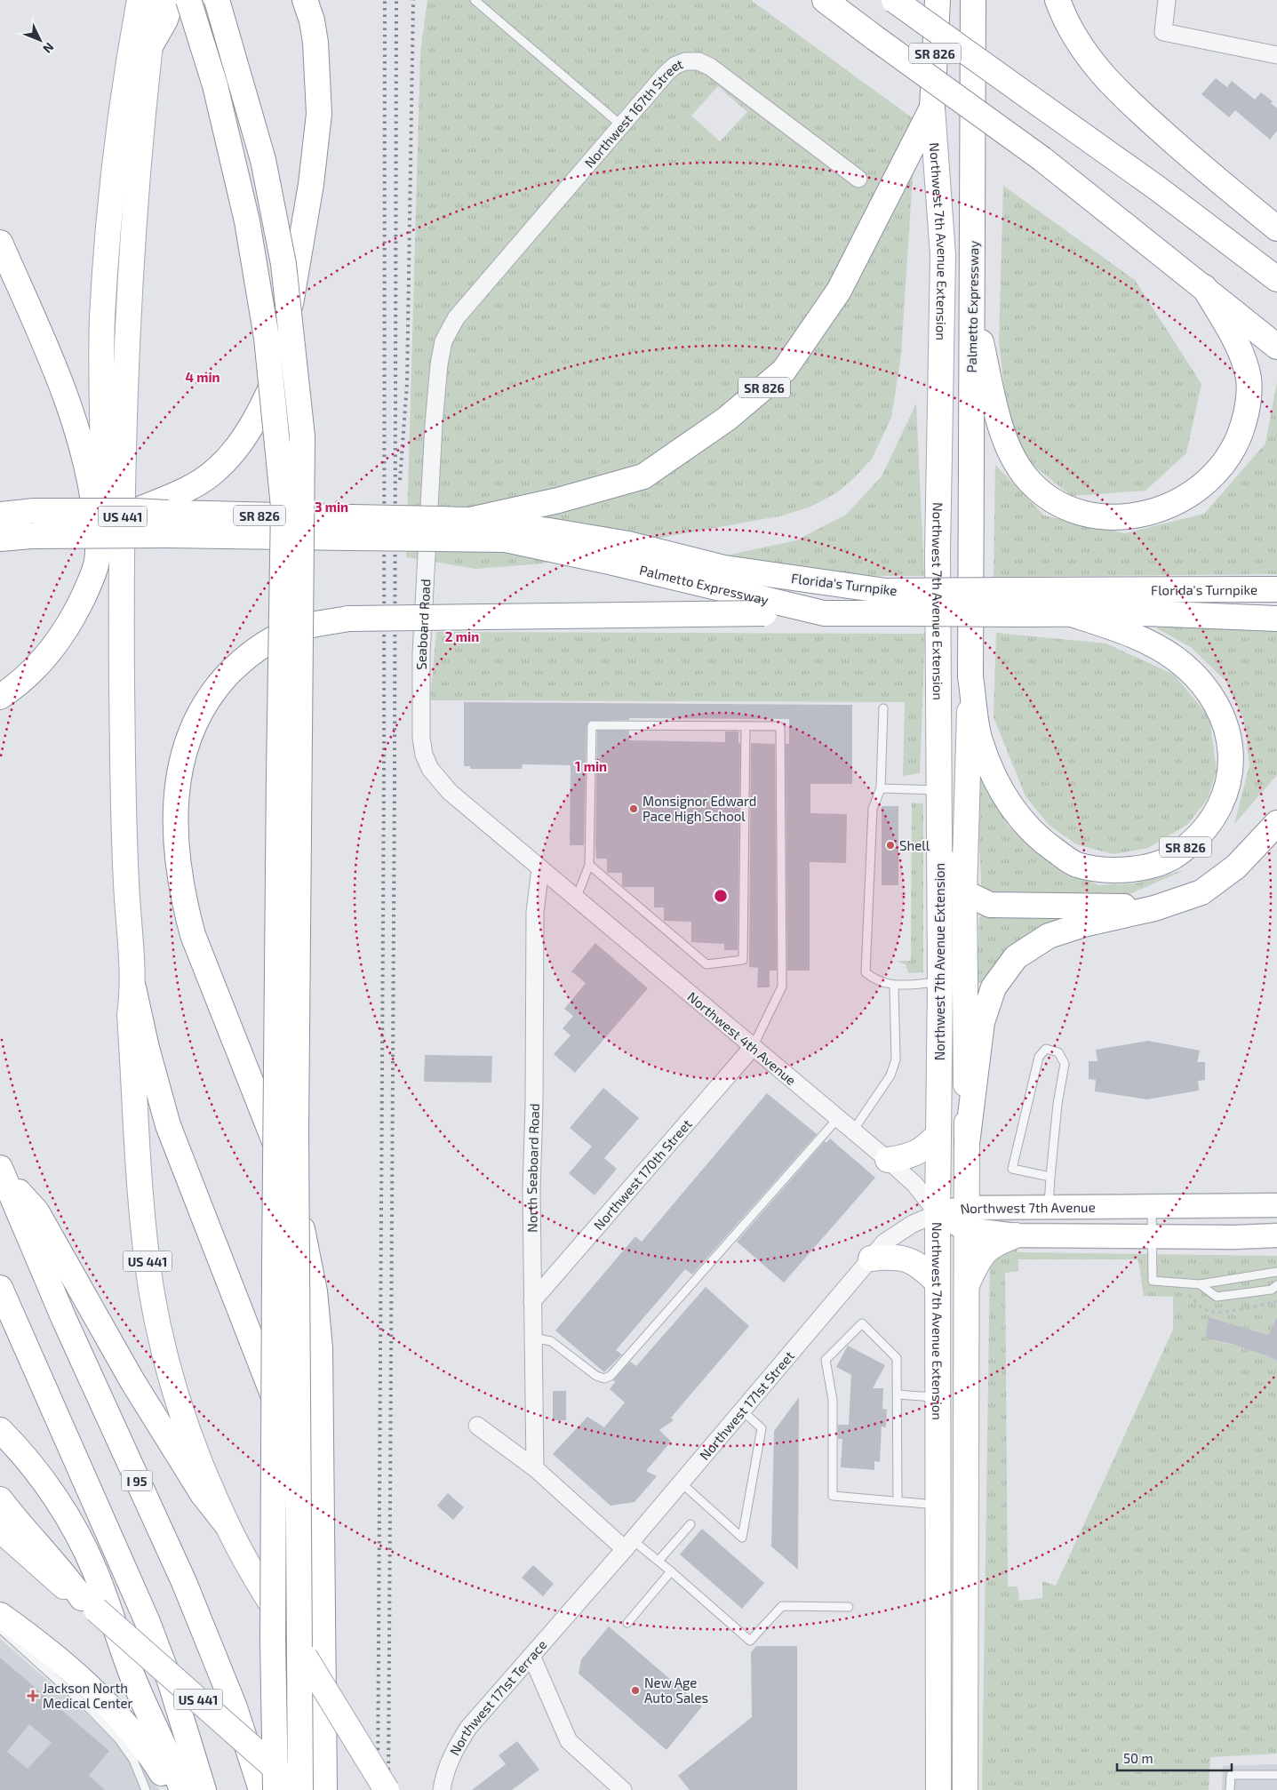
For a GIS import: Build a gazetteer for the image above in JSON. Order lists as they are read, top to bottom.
{
  "streets": {
    "main road": [
      "SR 826",
      "Northwest 7th Avenue Extension",
      "Palmetto Expressway",
      "US 441",
      "Florida's Turnpike",
      "I 95"
    ],
    "street": [
      "Northwest 167th Street",
      "Seaboard Road",
      "Northwest 4th Avenue",
      "North Seaboard Road",
      "Northwest 170th Street",
      "Northwest 7th Avenue",
      "Northwest 171st Street",
      "Northwest 171st Terrace"
    ]
  },
  "crossings": [
    ["SR 826", "Northwest 7th Avenue Extension"],
    ["SR 826", "Palmetto Expressway"],
    ["SR 826", "Florida's Turnpike"],
    ["Northwest 167th Street", "Seaboard Road"],
    ["Northwest 7th Avenue Extension", "Palmetto Expressway"],
    ["Northwest 7th Avenue Extension", "Northwest 4th Avenue"],
    ["Northwest 7th Avenue Extension", "Northwest 7th Avenue"],
    ["Northwest 7th Avenue Extension", "Northwest 171st Street"],
    ["Palmetto Expressway", "Florida's Turnpike"],
    ["Seaboard Road", "Northwest 4th Avenue"],
    ["Seaboard Road", "North Seaboard Road"],
    ["Northwest 4th Avenue", "North Seaboard Road"],
    ["Northwest 4th Avenue", "Northwest 170th Street"],
    ["Northwest 4th Avenue", "Northwest 7th Avenue"],
    ["Northwest 4th Avenue", "Northwest 171st Street"],
    ["North Seaboard Road", "Northwest 170th Street"],
    ["Northwest 7th Avenue", "Northwest 171st Street"],
    ["Northwest 171st Street", "Northwest 171st Terrace"]
  ],
  "places": {
    "other": ["Monsignor Edward Pace High School", "Shell", "New Age Auto Sales"],
    "health": ["Jackson North Medical Center"]
  },
  "scale_bar": "50 m",
  "north": "bottom right",
  "rings": [
    "4 min",
    "3 min",
    "2 min",
    "1 min"
  ]
}
